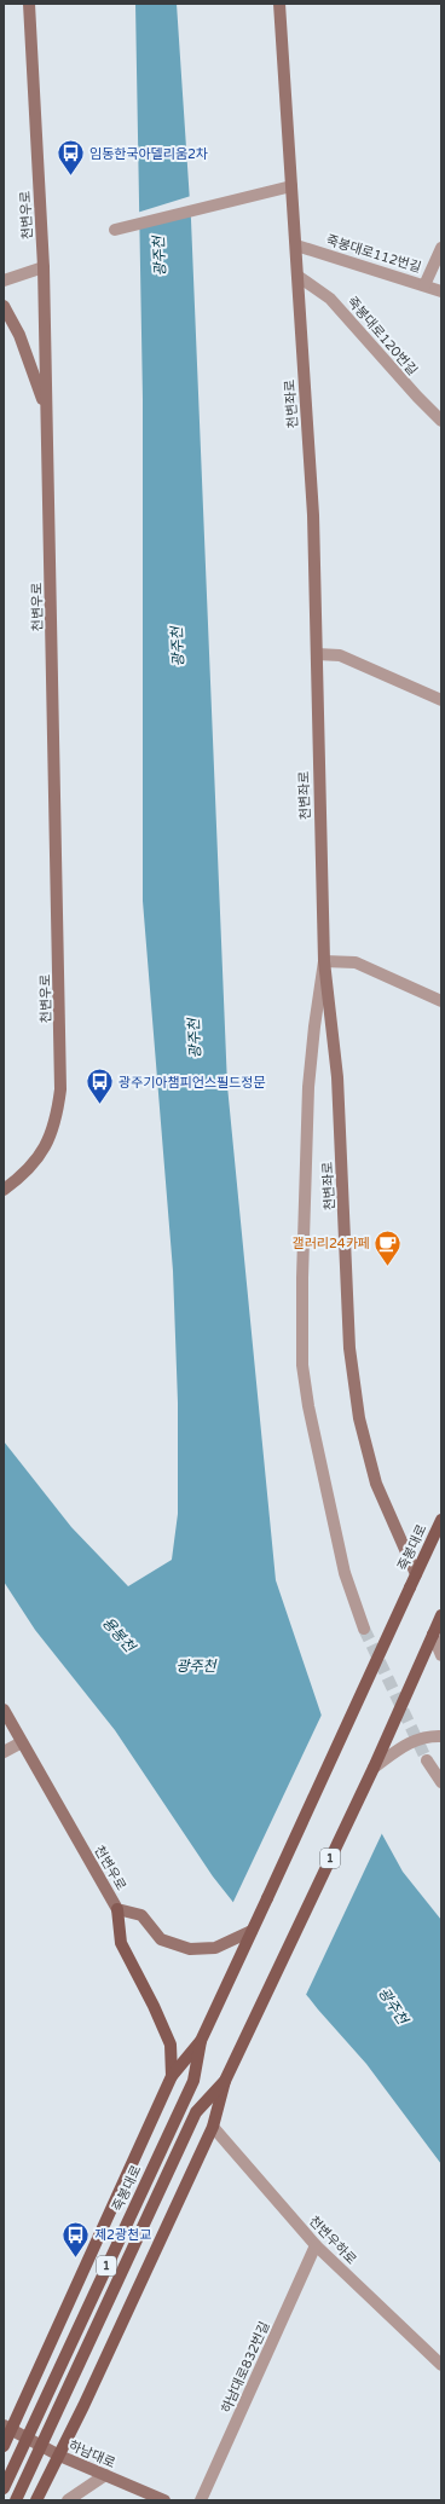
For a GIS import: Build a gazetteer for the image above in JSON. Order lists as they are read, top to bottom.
{
  "streets": {
    "main road": ["죽봉대로", "1"],
    "street": [
      "천변우로",
      "죽봉대로112번길",
      "죽봉대로120번길",
      "천변좌로",
      "천변우하로",
      "하남대로832번길",
      "하남대로"
    ]
  },
  "crossings": [
    ["천변우로", "죽봉대로"],
    ["죽봉대로112번길", "천변좌로"],
    ["죽봉대로120번길", "천변좌로"],
    ["천변좌로", "죽봉대로"],
    ["천변우하로", "하남대로832번길"]
  ],
  "water": ["광주천", "용봉천"],
  "places": {
    "bus stop": ["임동한국아델리움2차", "광주기아챔피언스필드정문", "제2광천교"],
    "cafe": ["갤러리24카페"]
  }
}
